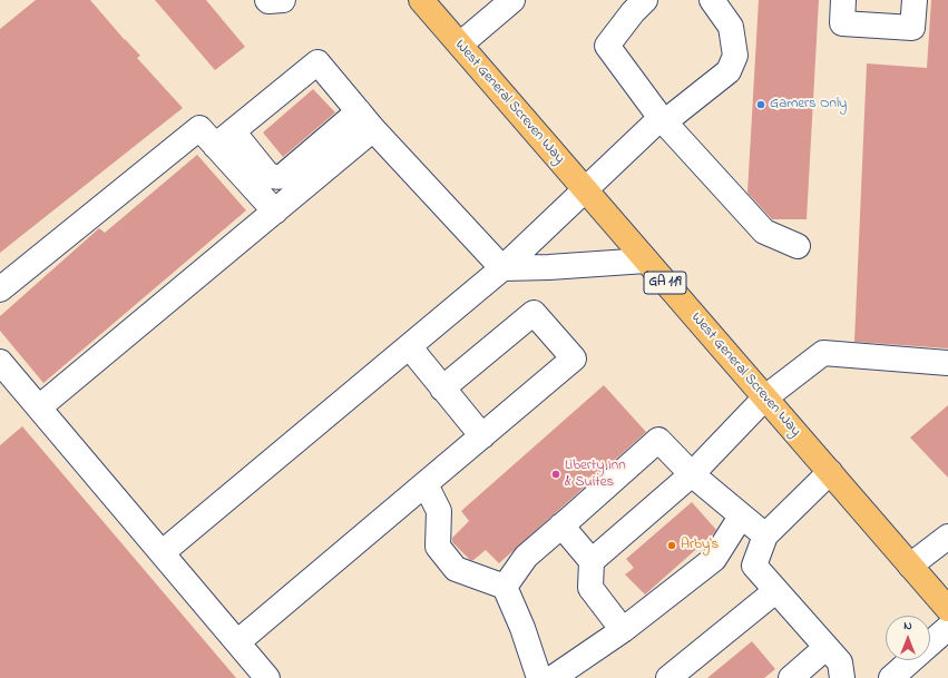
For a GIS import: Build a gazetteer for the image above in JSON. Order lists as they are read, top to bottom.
{
  "streets": {
    "main road": ["West General Screven Way", "GA 119"]
  },
  "places": ["Gamers Only", "Liberty Inn & Suites", "Arby's"],
  "north": "top"
}
